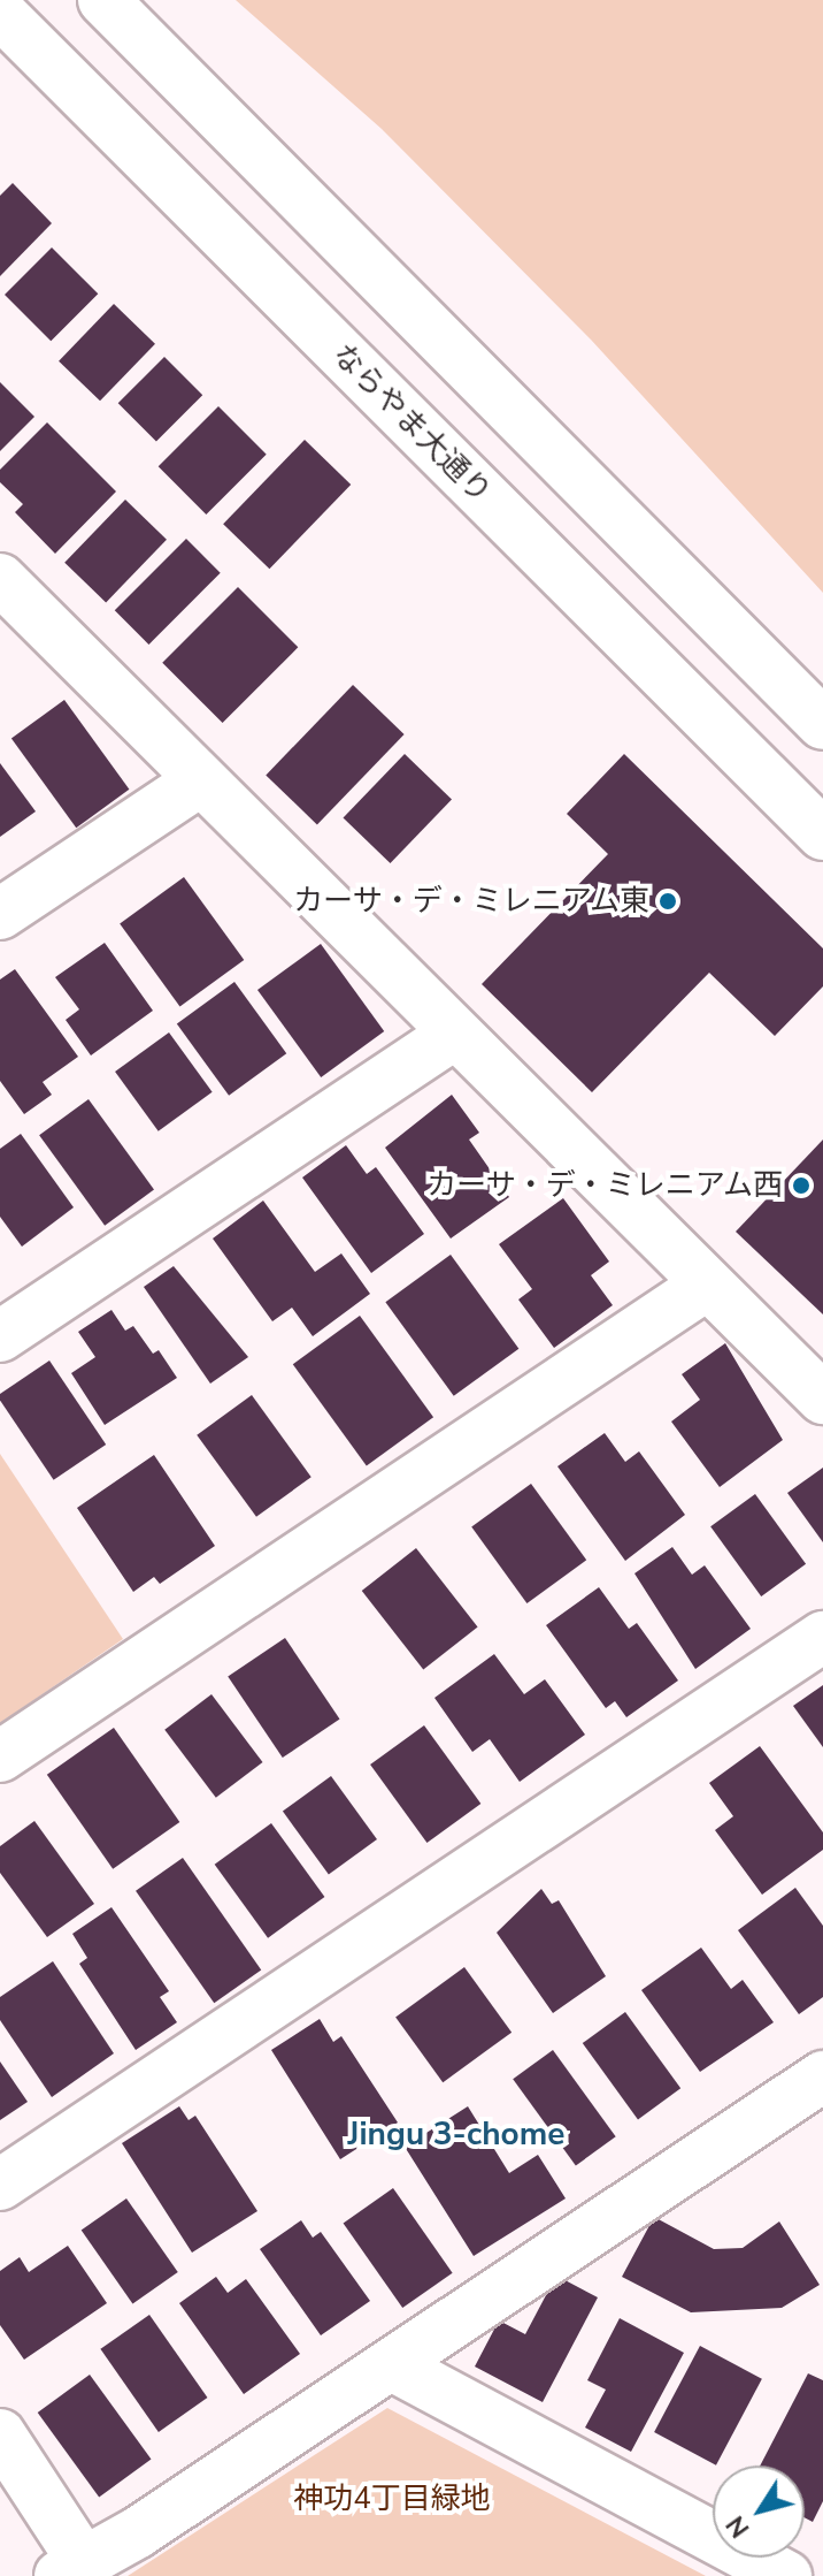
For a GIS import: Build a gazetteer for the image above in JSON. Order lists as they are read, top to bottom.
{
  "streets": {
    "street": ["ならやま大通り"]
  },
  "districts": ["Jingu 3-chome"],
  "parks": ["神功4丁目緑地"],
  "places": ["カーサ・デ・ミレニアム東", "カーサ・デ・ミレニアム西"],
  "north": "bottom left"
}
